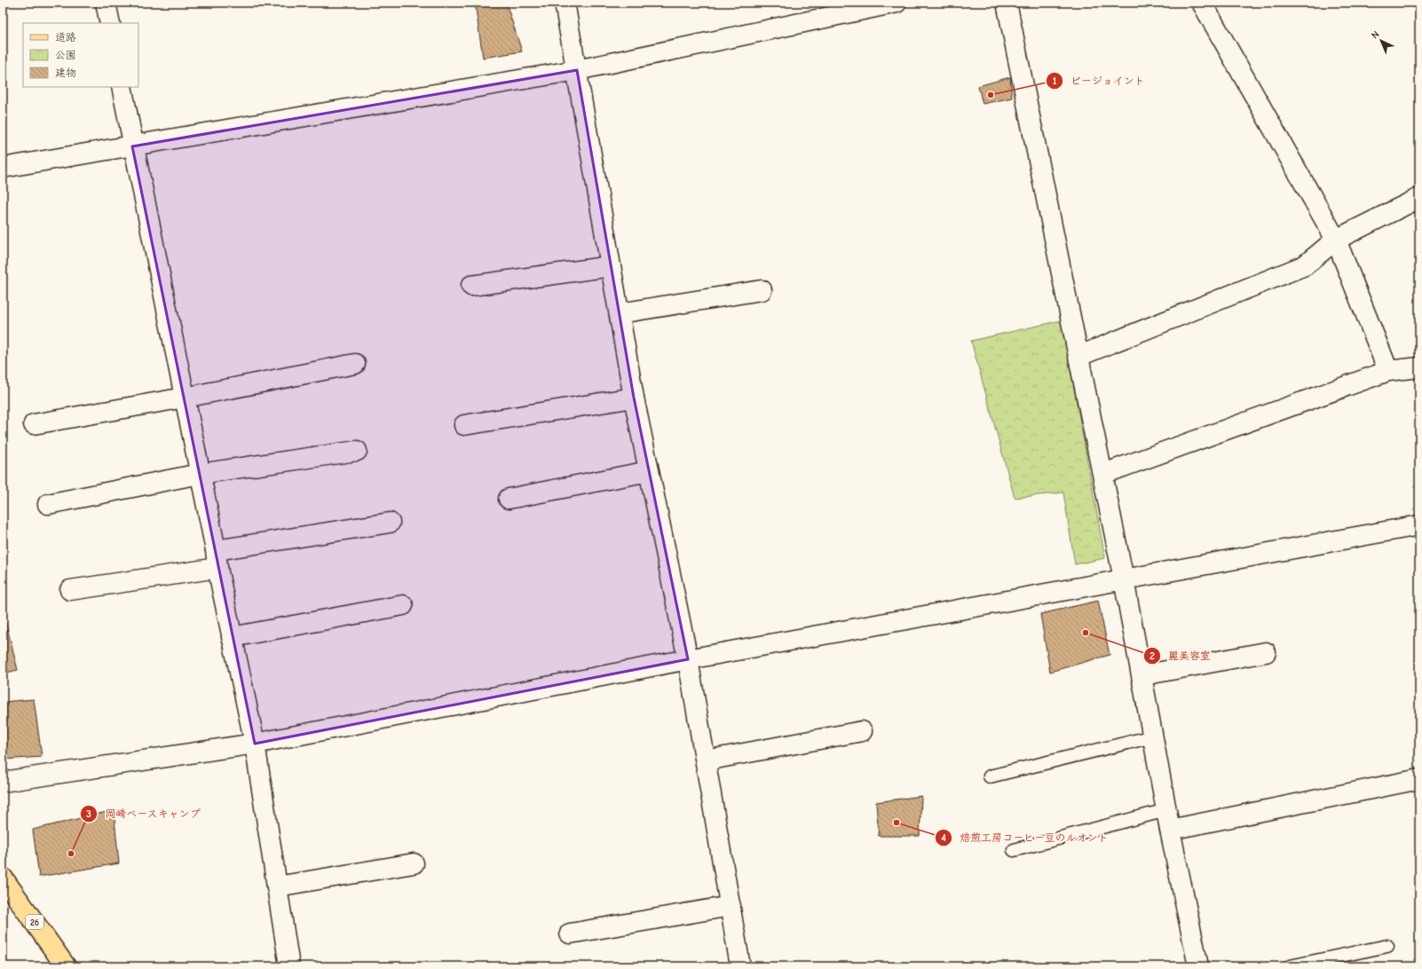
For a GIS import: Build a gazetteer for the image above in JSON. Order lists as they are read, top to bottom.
{
  "streets": {
    "main road": ["26"]
  },
  "places": [
    "ビージョイント",
    "麗美容室",
    "焙煎工房コーヒー豆のルオント",
    "岡崎ベースキャンプ"
  ],
  "legend": ["道路", "公園", "建物"],
  "north": "top left"
}
